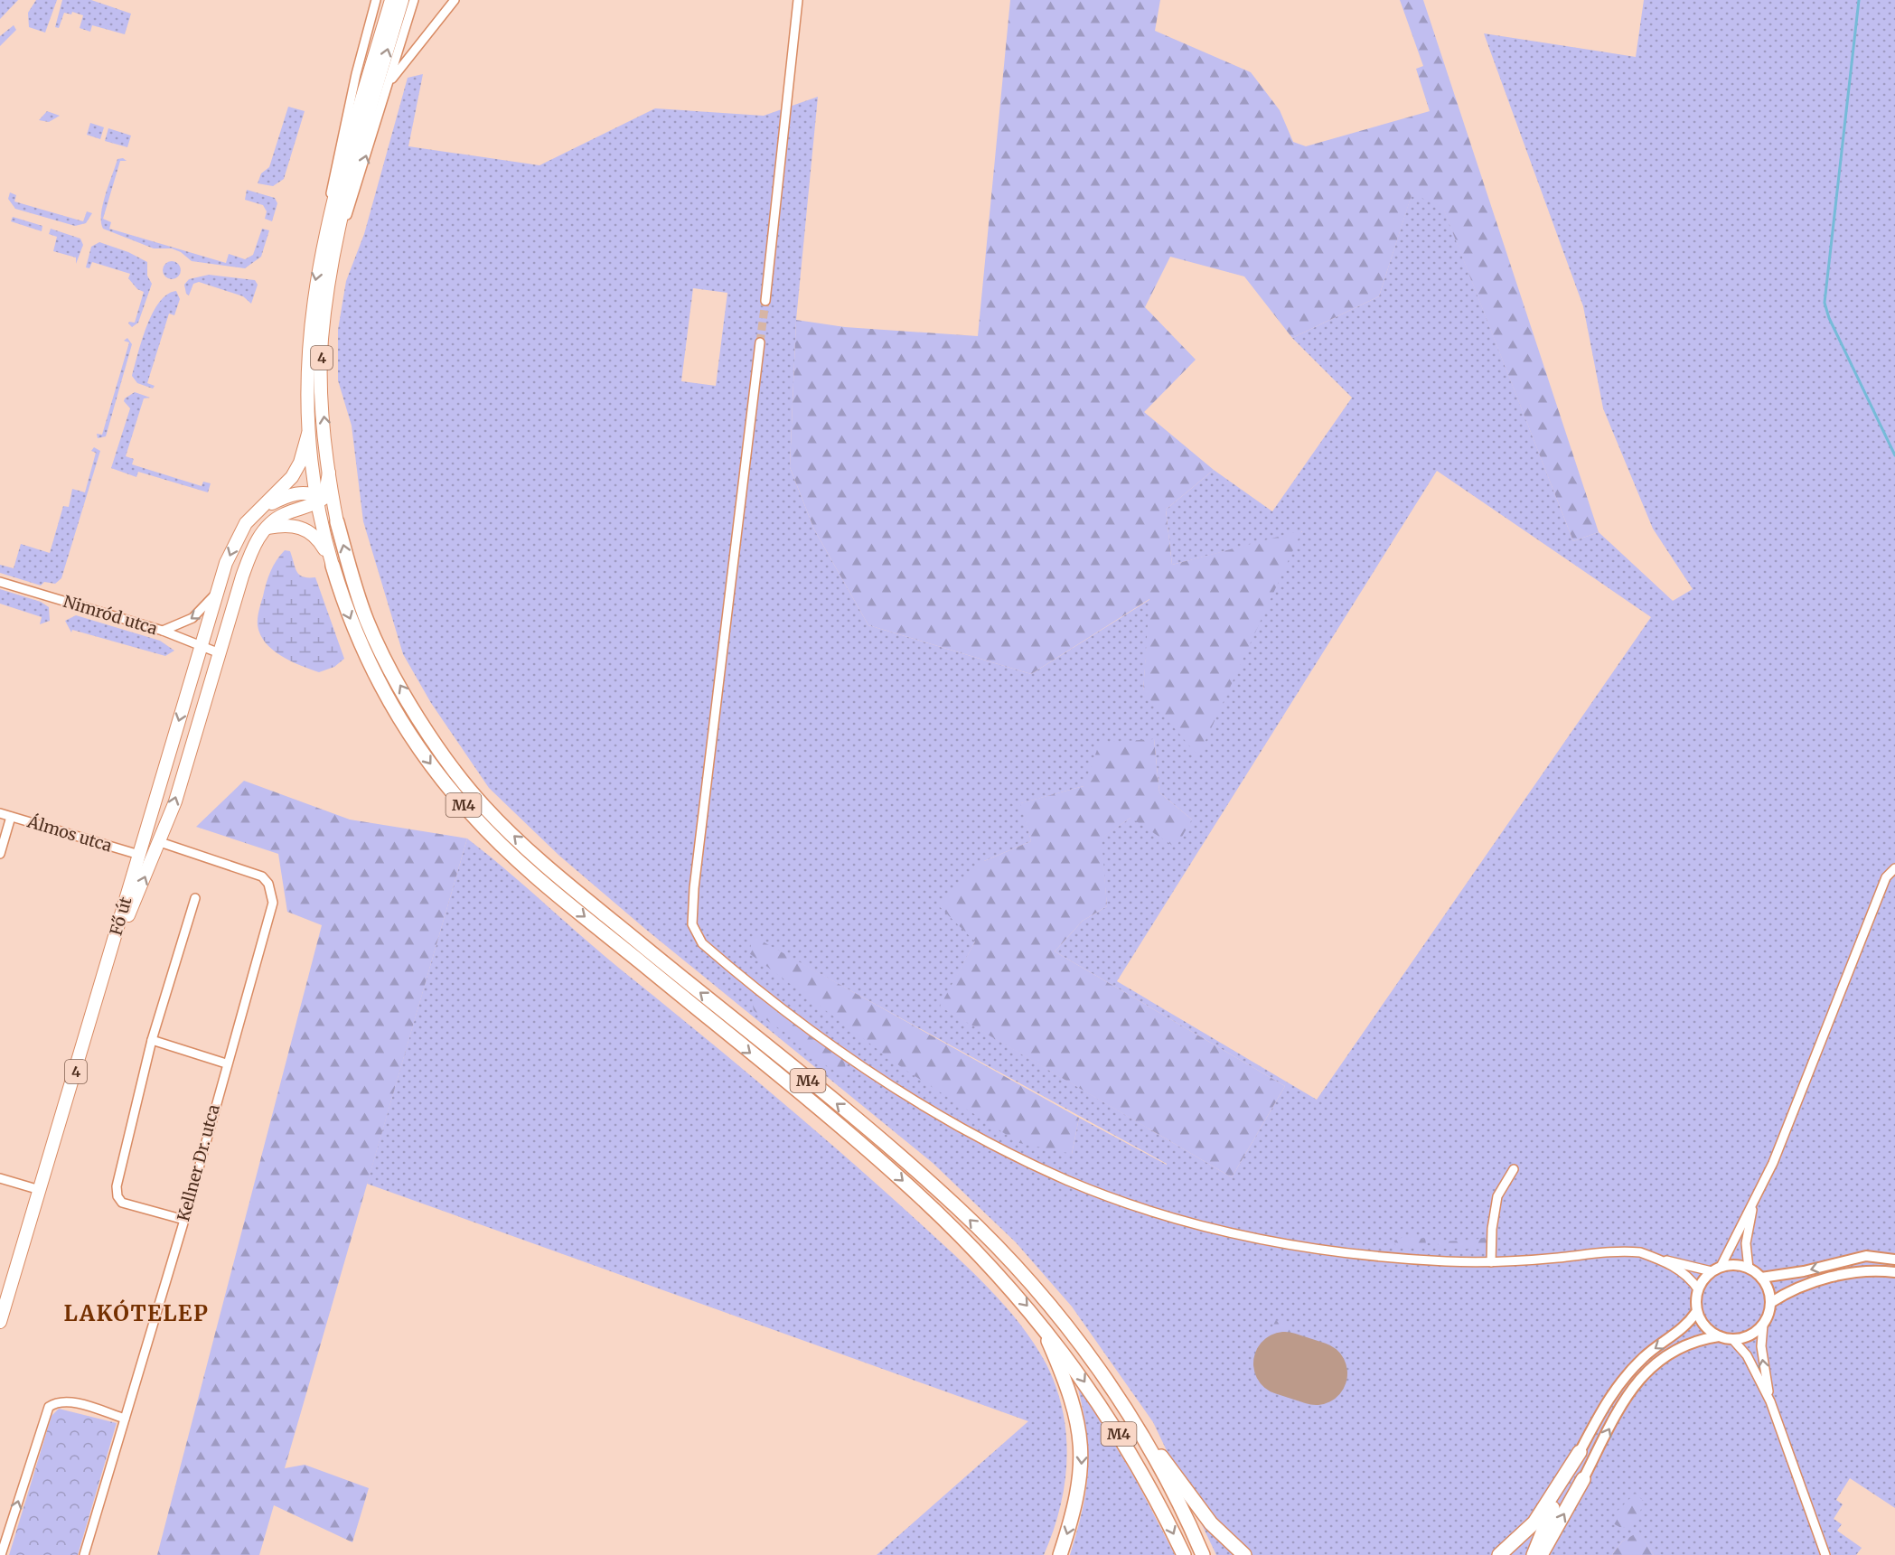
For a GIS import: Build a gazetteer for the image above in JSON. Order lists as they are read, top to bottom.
{
  "streets": {
    "highway": ["M4"],
    "main road": ["4", "Fő út"],
    "street": ["Nimród utca", "Álmos utca", "Kellner Dr. utca"]
  },
  "crossings": [
    ["4", "Nimród utca"],
    ["4", "Fő út"],
    ["4", "Kellner Dr. utca"],
    ["Nimród utca", "Fő út"],
    ["Álmos utca", "Fő út"]
  ],
  "districts": ["LAKÓTELEP"]
}
